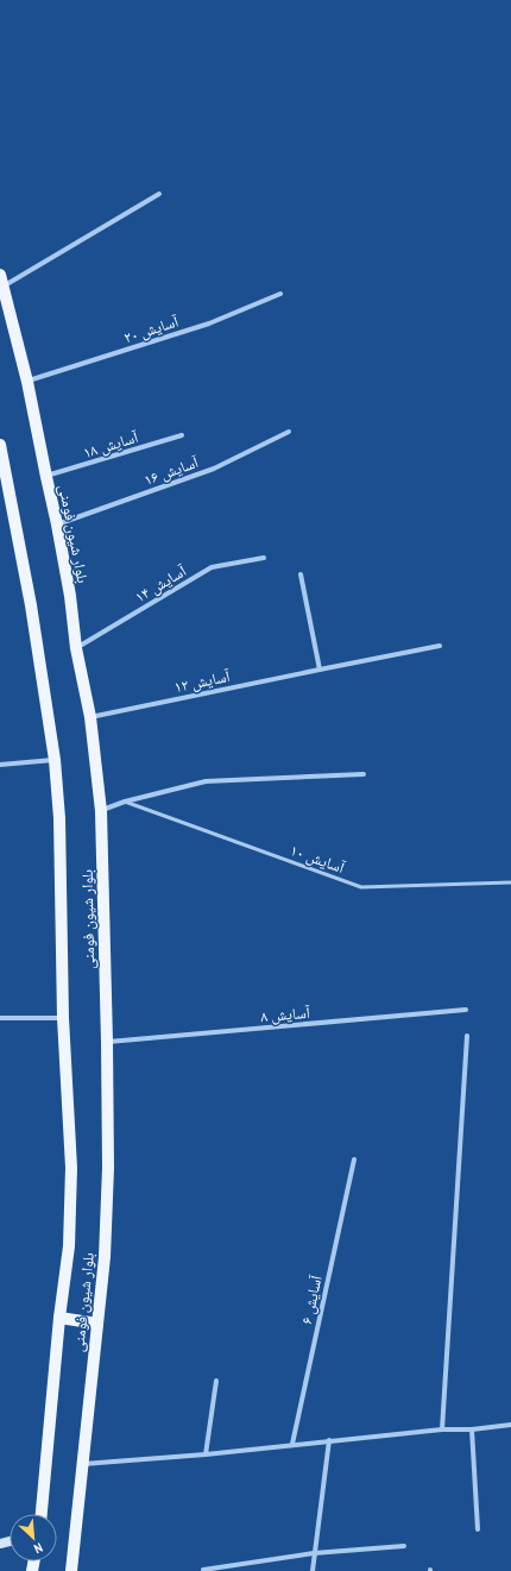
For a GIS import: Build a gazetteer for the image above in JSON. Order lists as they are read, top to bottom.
{
  "streets": {
    "main road": ["بلوار شیون فومنی"],
    "street": [
      "آسایش ۲۰",
      "آسایش ۱۸",
      "آسایش ۱۶",
      "آسایش ۱۴",
      "آسایش ۱۲",
      "آسایش ۸",
      "آسایش ۶"
    ],
    "lane": ["آسایش ‍۱۰"]
  },
  "crossings": [
    ["آسایش ۲۰", "بلوار شیون فومنی"],
    ["آسایش ۱۸", "بلوار شیون فومنی"],
    ["آسایش ۱۶", "بلوار شیون فومنی"],
    ["بلوار شیون فومنی", "آسایش ۱۴"],
    ["بلوار شیون فومنی", "آسایش ۱۲"],
    ["بلوار شیون فومنی", "آسایش ۸"]
  ],
  "north": "bottom right"
}
